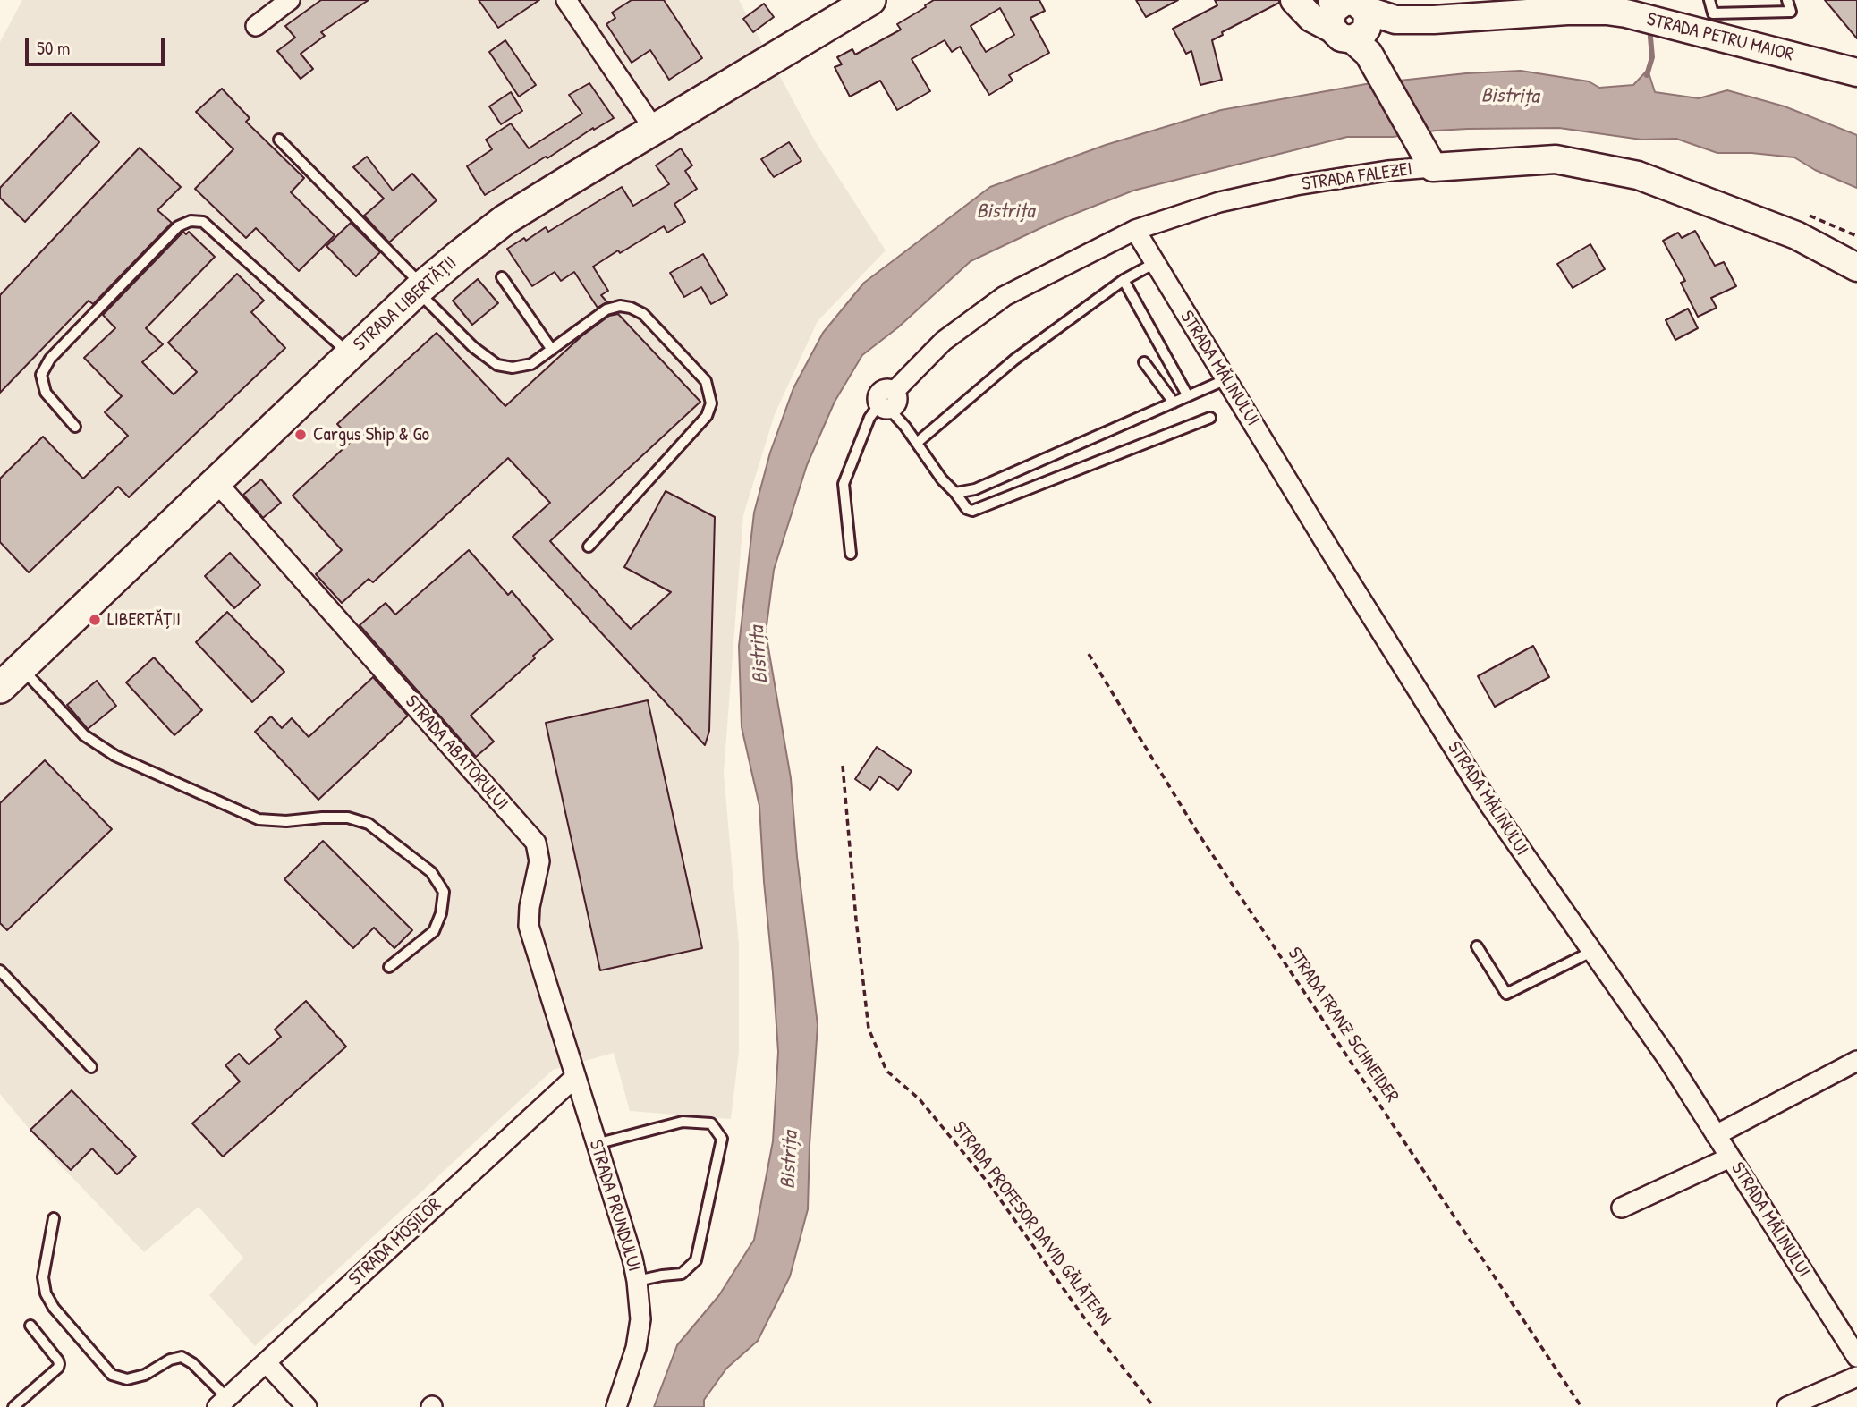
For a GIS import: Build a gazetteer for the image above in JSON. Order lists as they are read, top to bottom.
{
  "streets": {
    "main road": ["STRADA LIBERTĂȚII"],
    "street": [
      "STRADA PETRU MAIOR",
      "STRADA FALEZEI",
      "STRADA MĂLINULUI",
      "STRADA ABATORULUI",
      "STRADA PRUNDULUI",
      "STRADA MOȘILOR"
    ],
    "path": ["STRADA FRANZ SCHNEIDER", "STRADA PROFESOR DAVID GĂLĂȚEAN"]
  },
  "crossings": [
    ["STRADA FALEZEI", "STRADA MĂLINULUI"],
    ["STRADA LIBERTĂȚII", "STRADA ABATORULUI"],
    ["STRADA ABATORULUI", "STRADA PRUNDULUI"],
    ["STRADA ABATORULUI", "STRADA MOȘILOR"],
    ["STRADA PRUNDULUI", "STRADA MOȘILOR"]
  ],
  "water": ["Bistrița"],
  "places": ["Cargus Ship & Go", "LIBERTĂȚII"],
  "scale_bar": "50 m"
}
